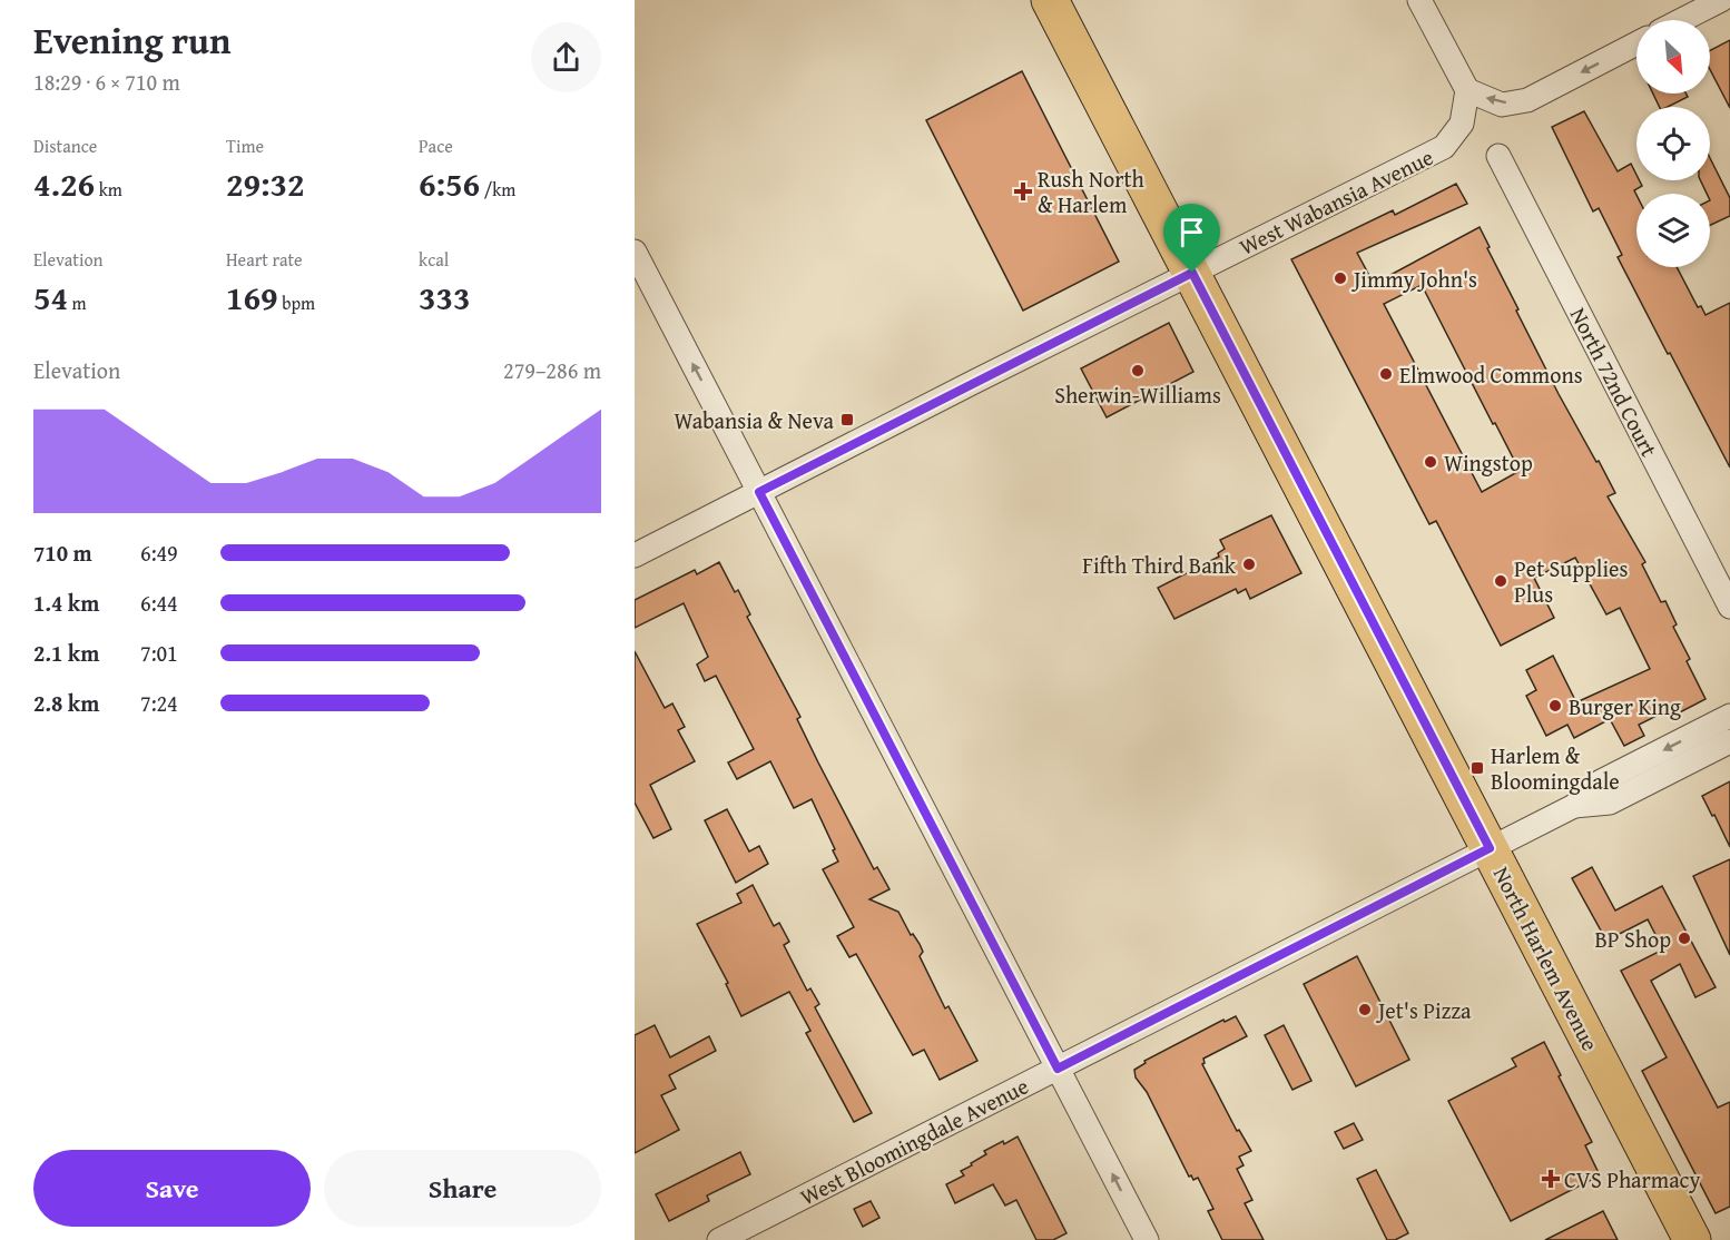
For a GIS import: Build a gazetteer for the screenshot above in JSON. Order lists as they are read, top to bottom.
{
  "streets": {
    "main road": ["North Harlem Avenue"],
    "street": ["West Wabansia Avenue", "North 72nd Court", "West Bloomingdale Avenue"]
  },
  "crossings": [
    ["West Wabansia Avenue", "North Harlem Avenue"],
    ["North Harlem Avenue", "West Bloomingdale Avenue"]
  ],
  "places": {
    "health": ["Rush North & Harlem", "CVS Pharmacy"],
    "other": [
      "Jimmy John's",
      "Sherwin-Williams",
      "Elmwood Commons",
      "Wingstop",
      "Fifth Third Bank",
      "Pet Supplies Plus",
      "Burger King",
      "BP Shop",
      "Jet's Pizza"
    ],
    "transit": ["Wabansia & Neva", "Harlem & Bloomingdale"]
  },
  "north": "bottom right",
  "page": {
    "heading": ["Evening run", "18:29 · 6 × 710 m"],
    "stats": [
      ["Distance", "4.26 km"],
      ["Time", "29:32"],
      ["Pace", "6:56 /km"],
      ["Elevation", "54 m"],
      ["Heart rate", "169 bpm"],
      ["kcal", "333"]
    ],
    "chart": ["Elevation", "279–286 m"],
    "list": [
      {
        "name": "710 m",
        "note": "6:49"
      },
      {
        "name": "1.4 km",
        "note": "6:44"
      },
      {
        "name": "2.1 km",
        "note": "7:01"
      },
      {
        "name": "2.8 km",
        "note": "7:24"
      }
    ],
    "buttons": ["Save", "Share"]
  }
}
